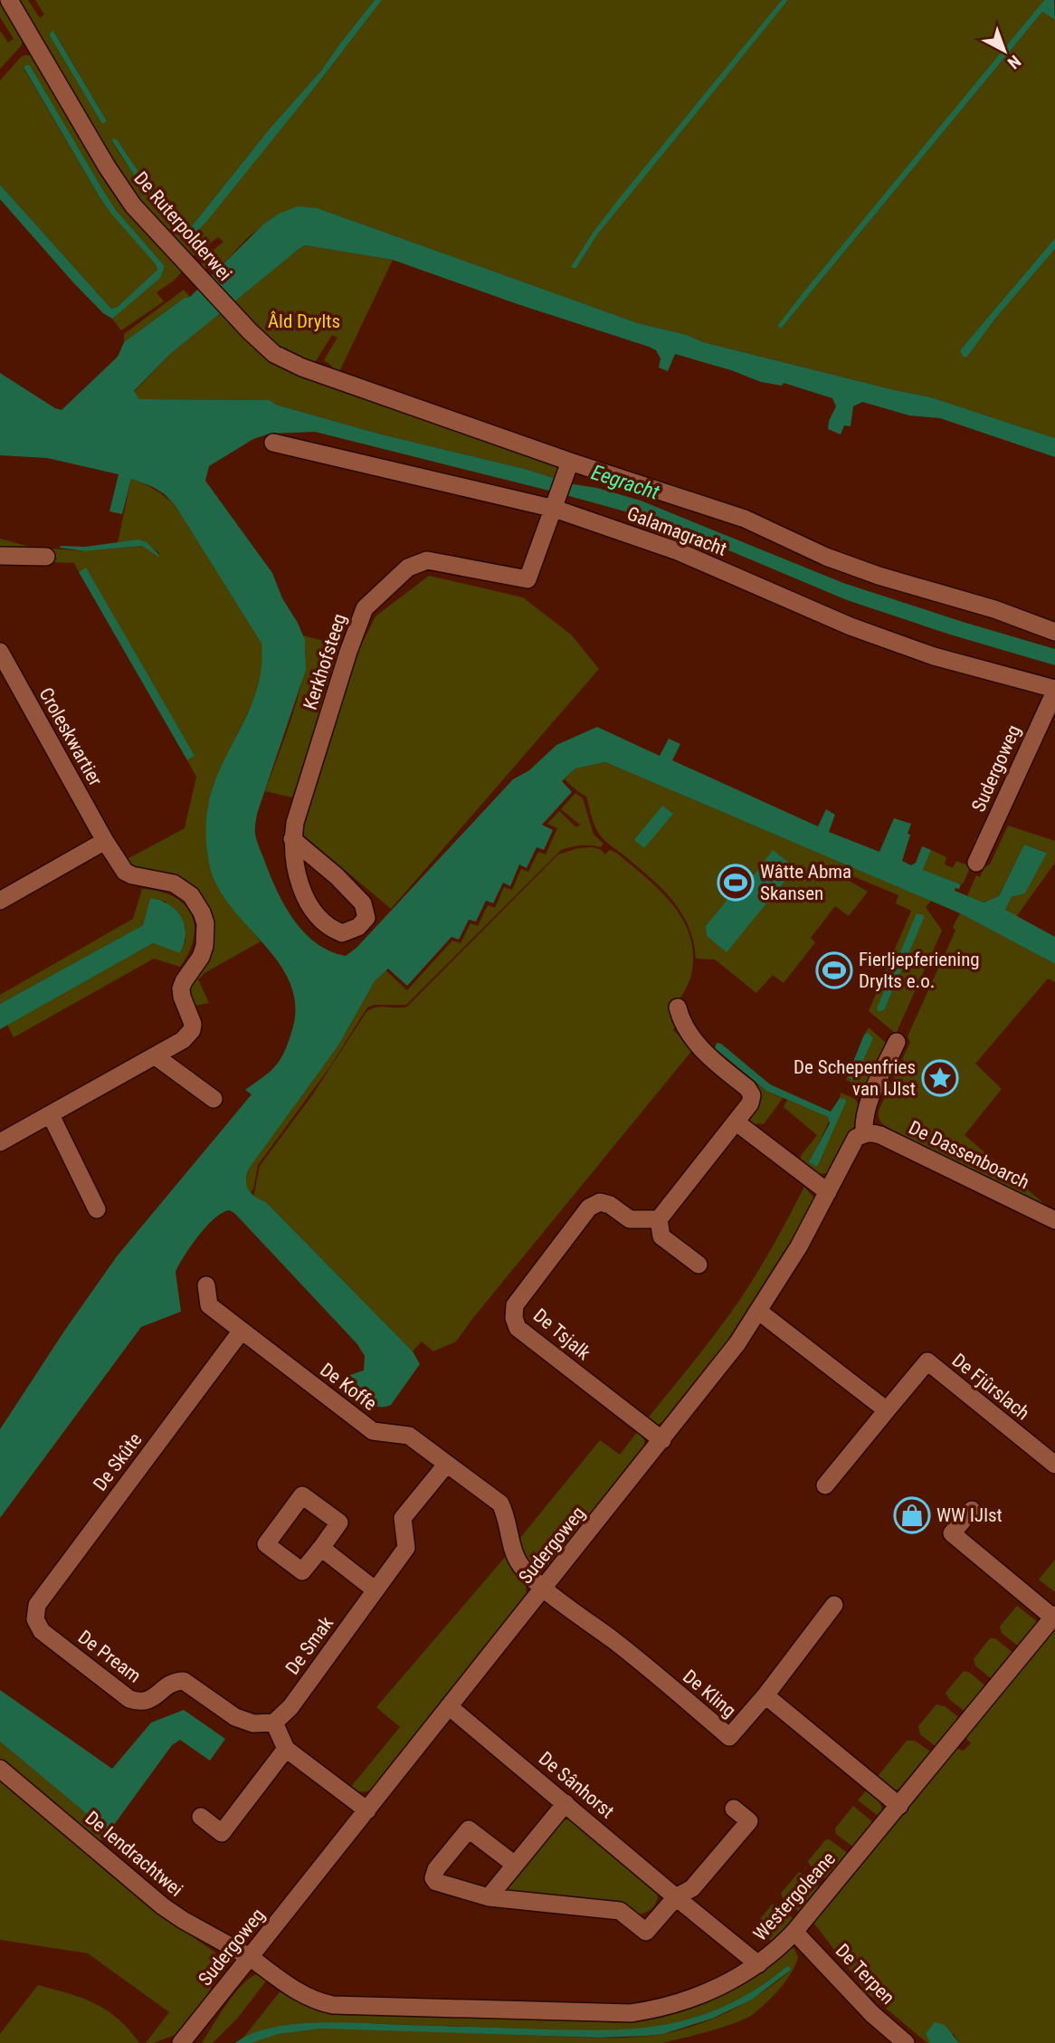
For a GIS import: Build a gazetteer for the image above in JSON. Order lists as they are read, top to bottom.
{
  "streets": {
    "street": [
      "De Ruterpolderwei",
      "Galamagracht",
      "Kerkhofsteeg",
      "Croleskwartier",
      "Sudergoweg",
      "De Dassenboarch",
      "De Tsjalk",
      "De Koffe",
      "De Fjûrslach",
      "De Skûte",
      "De Smak",
      "De Pream",
      "De Kling",
      "De Sânhorst",
      "De Iendrachtwei",
      "Westergoleane",
      "De Terpen"
    ]
  },
  "crossings": [
    ["De Ruterpolderwei", "Kerkhofsteeg"],
    ["Galamagracht", "Kerkhofsteeg"],
    ["Galamagracht", "Sudergoweg"],
    ["Sudergoweg", "De Dassenboarch"],
    ["Sudergoweg", "De Tsjalk"],
    ["Sudergoweg", "De Koffe"],
    ["Sudergoweg", "De Kling"],
    ["Sudergoweg", "De Sânhorst"],
    ["Sudergoweg", "De Iendrachtwei"],
    ["Sudergoweg", "Westergoleane"],
    ["De Koffe", "De Skûte"],
    ["De Koffe", "De Smak"],
    ["De Koffe", "De Kling"],
    ["De Skûte", "De Pream"],
    ["De Smak", "De Pream"],
    ["De Kling", "Westergoleane"],
    ["De Sânhorst", "Westergoleane"],
    ["De Iendrachtwei", "Westergoleane"],
    ["Westergoleane", "De Terpen"]
  ],
  "water": ["Eegracht"],
  "parks": ["Âld Drylts"],
  "places": {
    "sports": ["Wâtte Abma Skansen", "Fierljepferiening Drylts e.o."],
    "place": ["De Schepenfries van IJlst"],
    "shop": ["WW IJlst"]
  },
  "north": "bottom right"
}
